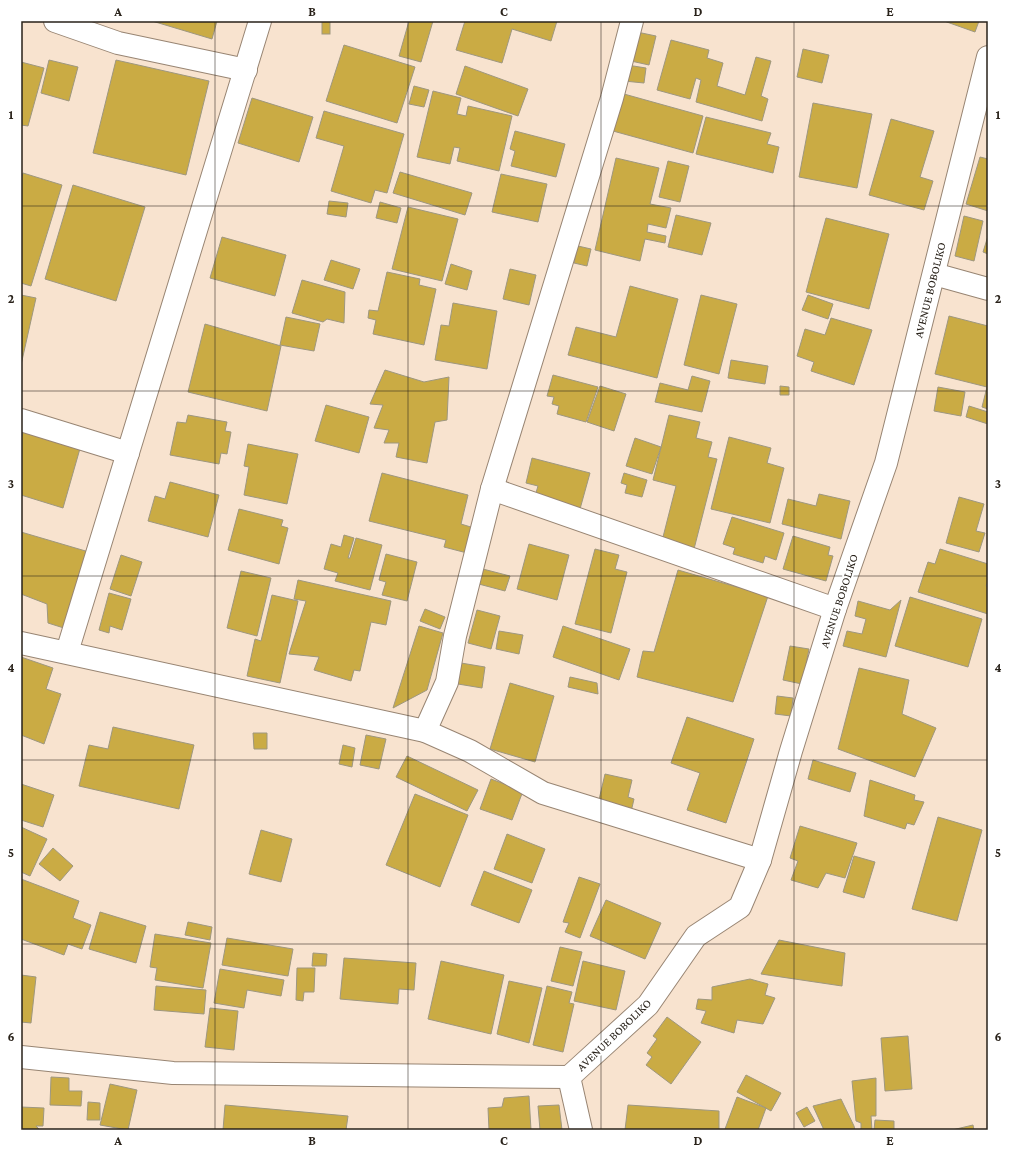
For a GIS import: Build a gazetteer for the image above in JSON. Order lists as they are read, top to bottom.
{
  "streets": {
    "street": ["AVENUE BOBOLIKO"]
  },
  "grid": {
    "columns": [
      "A",
      "B",
      "C",
      "D",
      "E"
    ],
    "rows": [
      "1",
      "2",
      "3",
      "4",
      "5",
      "6"
    ]
  }
}
